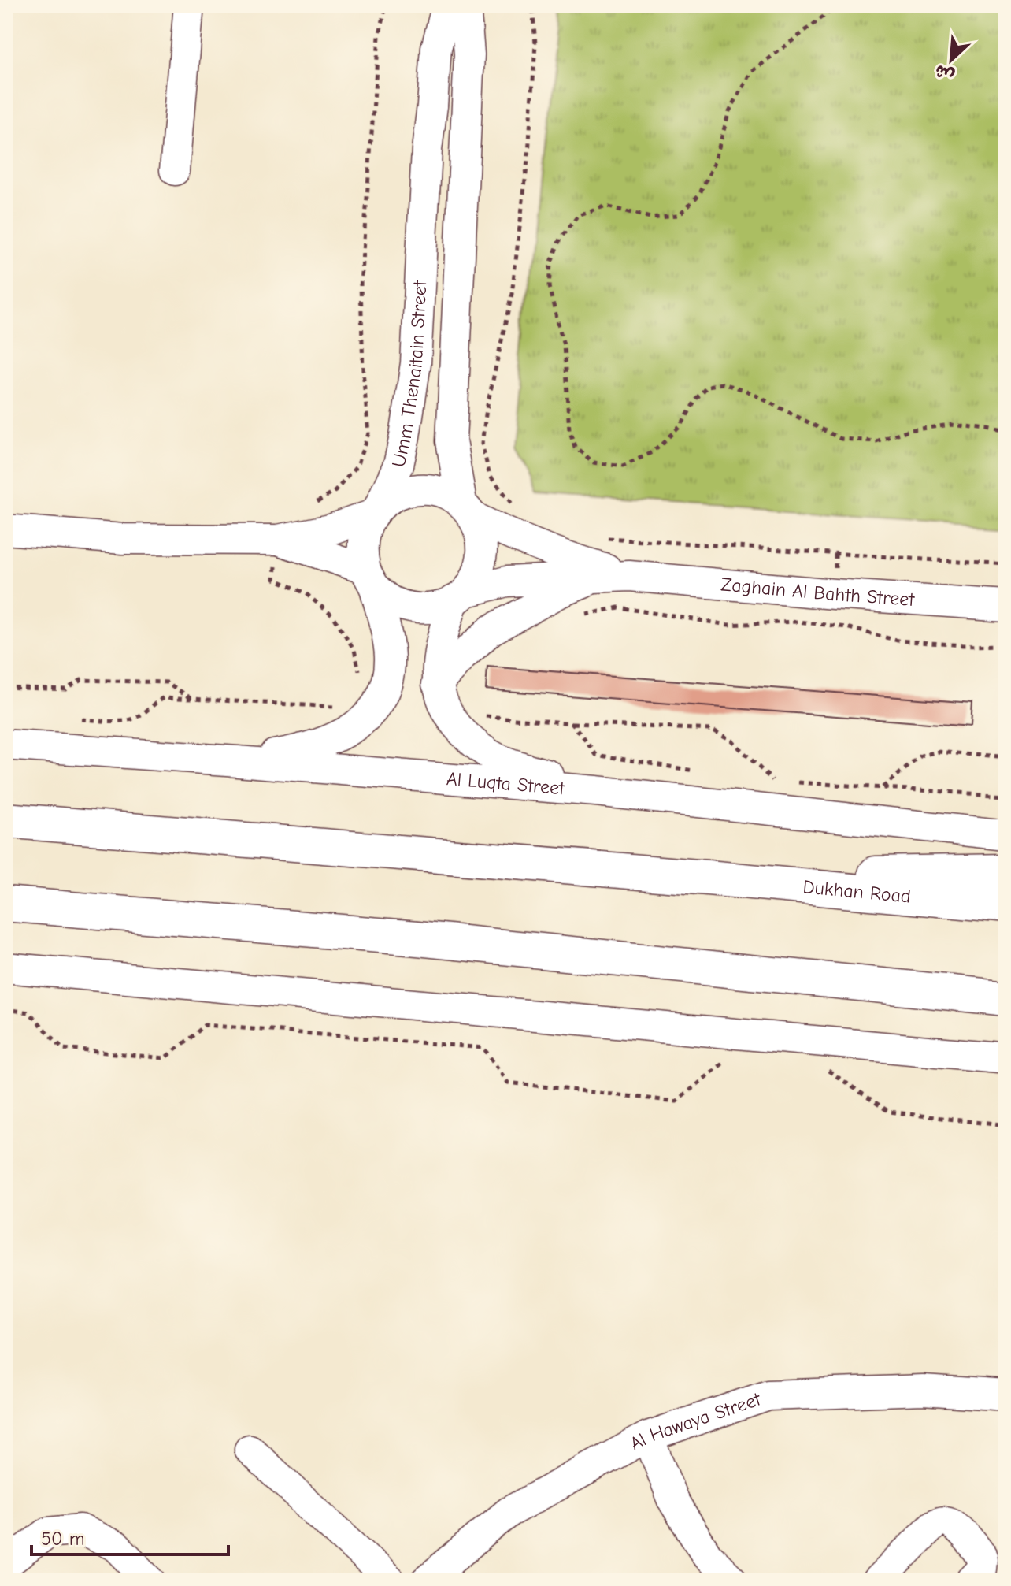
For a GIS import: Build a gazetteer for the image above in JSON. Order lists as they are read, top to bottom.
{
  "streets": {
    "main road": ["Dukhan Road"],
    "street": [
      "Umm Thenaitain Street",
      "Zaghain Al Bahth Street",
      "Al Luqta Street",
      "Al Hawaya Street"
    ]
  },
  "crossings": [
    ["Umm Thenaitain Street", "Zaghain Al Bahth Street"]
  ],
  "scale_bar": "50 m",
  "north": "bottom left"
}
